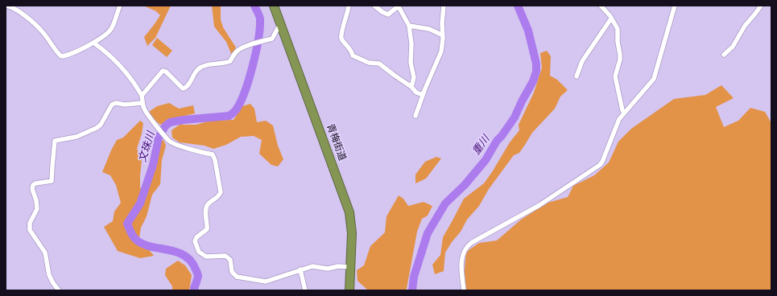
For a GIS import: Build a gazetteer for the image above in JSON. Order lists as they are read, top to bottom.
{
  "streets": {
    "highway": ["青梅街道"]
  },
  "water": ["重川", "文珠川"]
}
